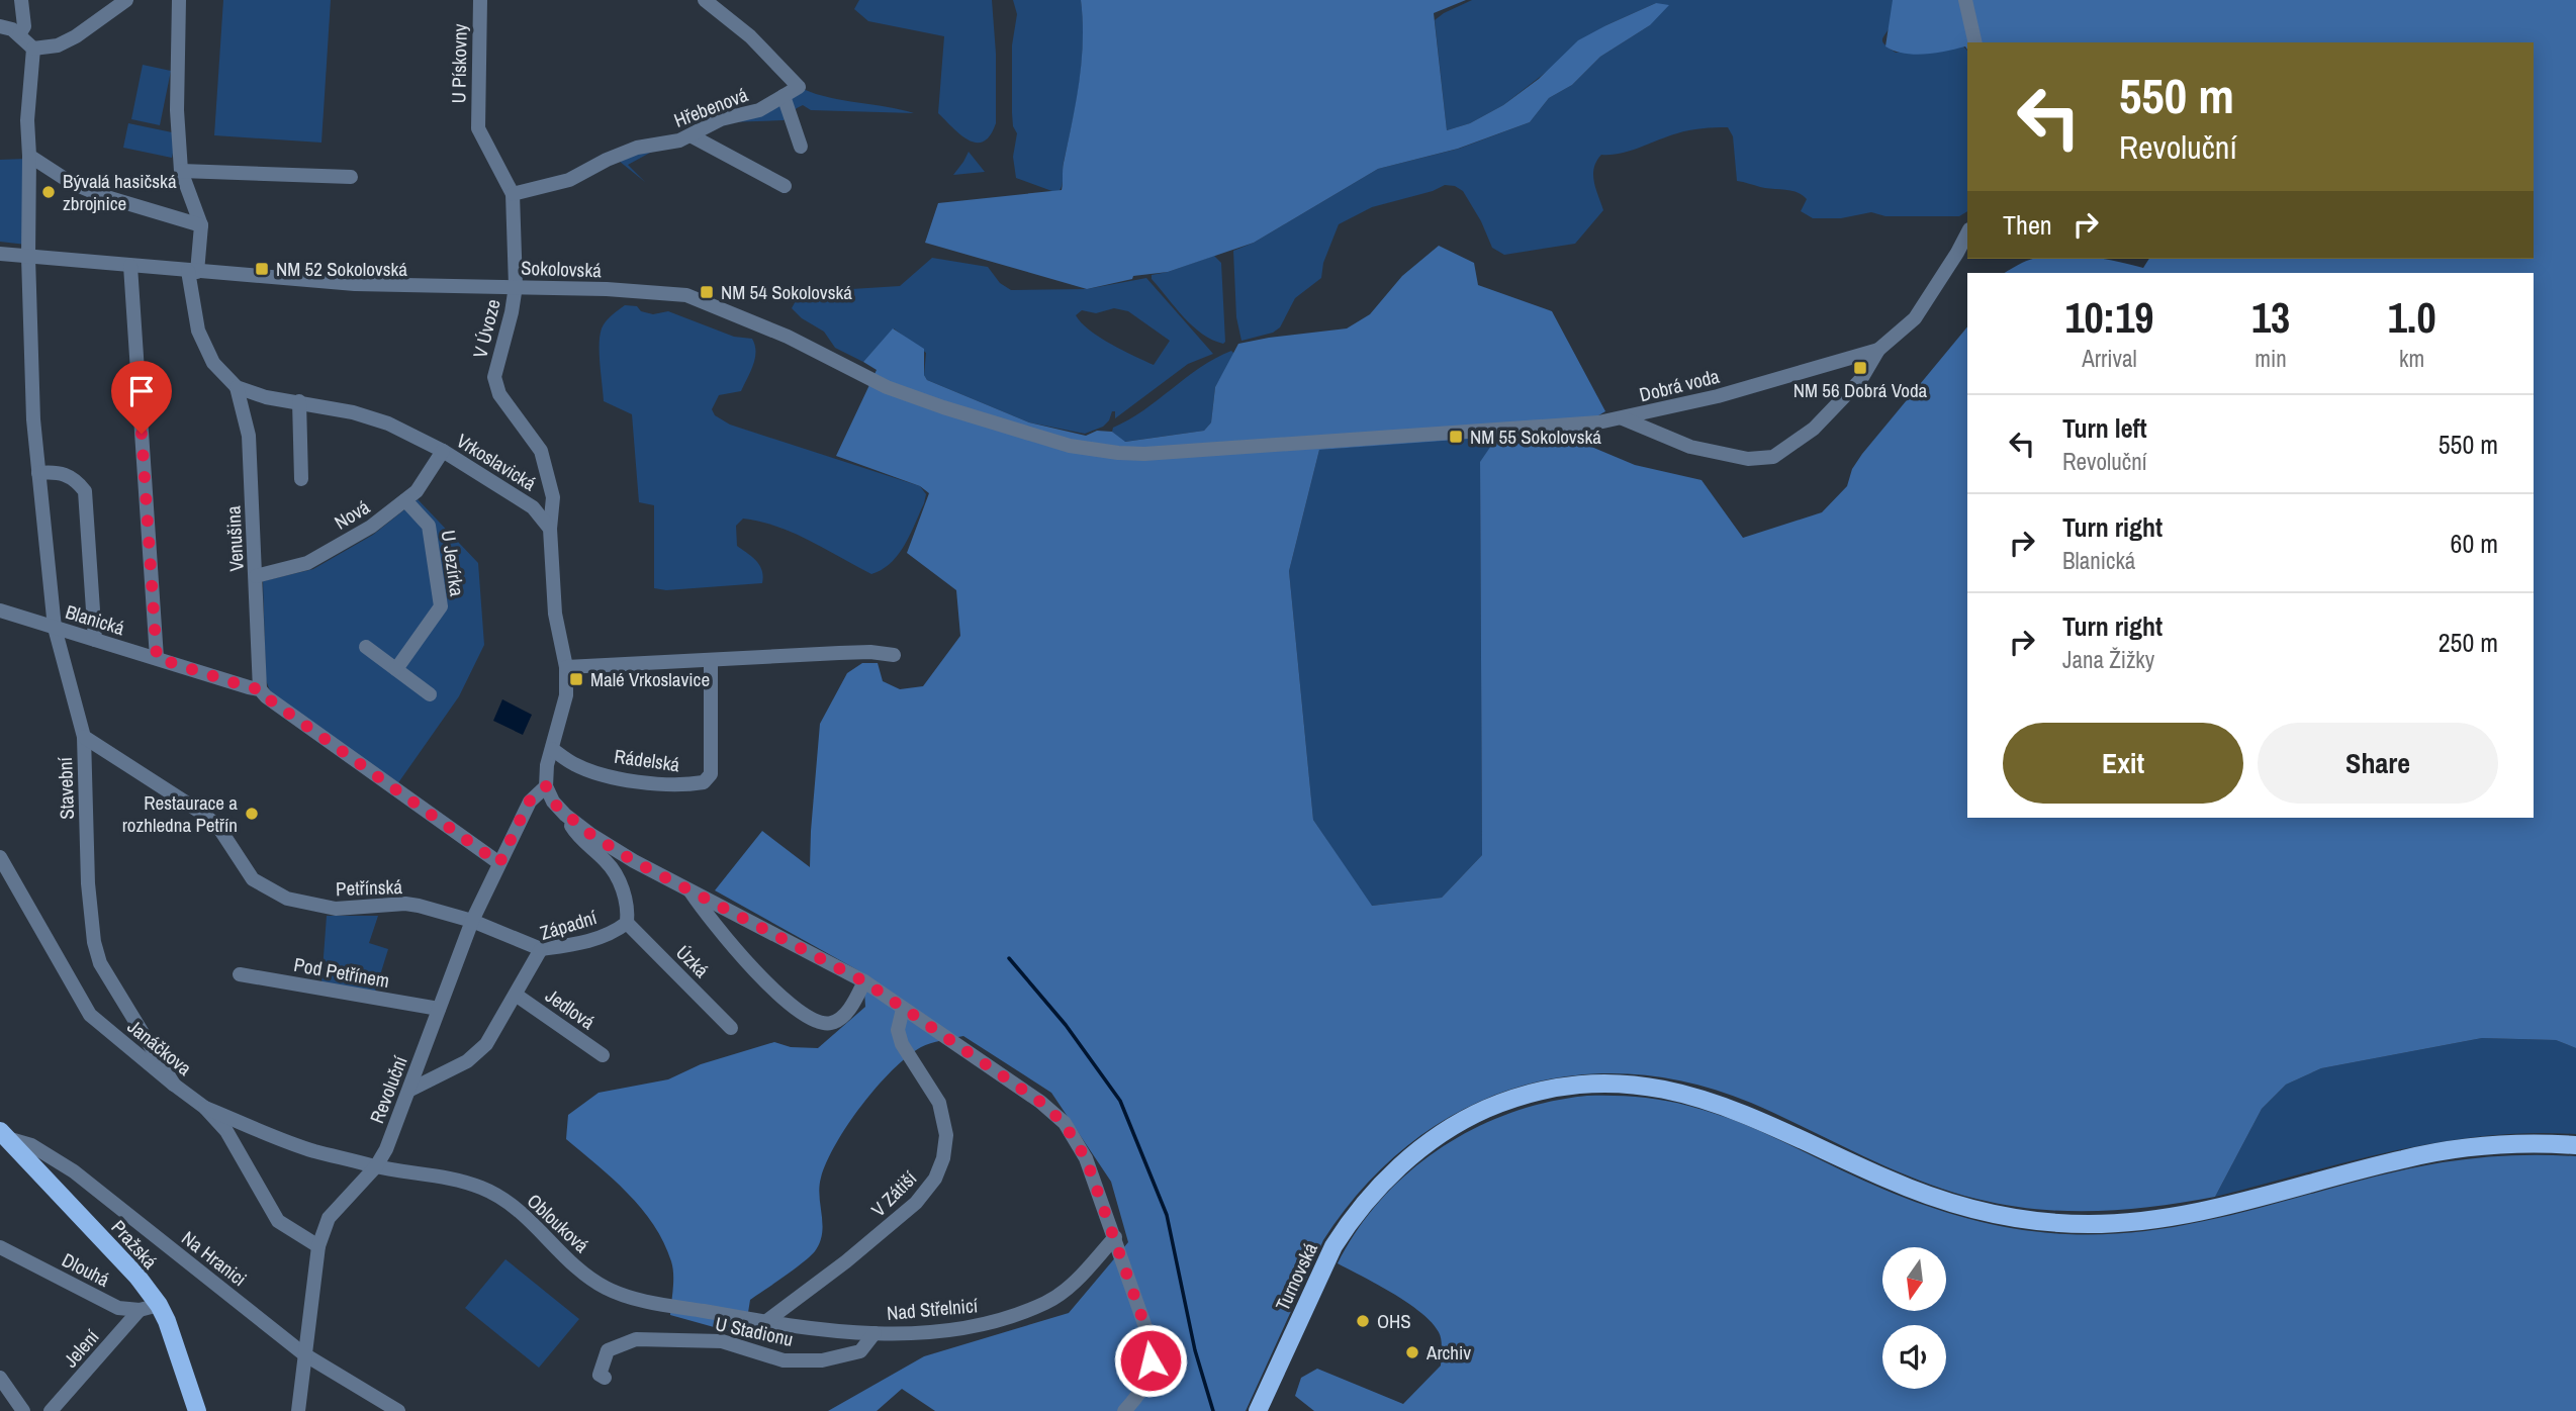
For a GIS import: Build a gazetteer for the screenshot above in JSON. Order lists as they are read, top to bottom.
{
  "streets": {
    "main road": ["Pražská", "Turnovská"],
    "street": [
      "U Pískovny",
      "Hřebenová",
      "Sokolovská",
      "V Úvoze",
      "Dobrá voda",
      "Vrkoslavická",
      "Nová",
      "Venušina",
      "U Jezírka",
      "Blanická",
      "Rádelská",
      "Stavební",
      "Petřínská",
      "Západní",
      "Úzká",
      "Pod Petřínem",
      "Jedlová",
      "Janáčkova",
      "Revoluční",
      "V Zátiší",
      "Oblouková",
      "Na Hranici",
      "Dlouhá",
      "Nad Střelnicí",
      "U Stadionu",
      "Jelení"
    ]
  },
  "crossings": [
    ["U Pískovny", "V Úvoze"],
    ["Hřebenová", "V Úvoze"],
    ["Sokolovská", "V Úvoze"],
    ["Sokolovská", "Dobrá voda"],
    ["Sokolovská", "Vrkoslavická"],
    ["Sokolovská", "Stavební"],
    ["V Úvoze", "Vrkoslavická"],
    ["Vrkoslavická", "Nová"],
    ["Vrkoslavická", "Venušina"],
    ["Nová", "Venušina"],
    ["Nová", "U Jezírka"],
    ["Venušina", "Blanická"],
    ["Blanická", "Stavební"],
    ["Blanická", "Revoluční"],
    ["Stavební", "Petřínská"],
    ["Stavební", "Janáčkova"],
    ["Petřínská", "Západní"],
    ["Petřínská", "Revoluční"],
    ["Západní", "Úzká"],
    ["Západní", "Jedlová"],
    ["Západní", "Revoluční"],
    ["Pod Petřínem", "Revoluční"],
    ["Janáčkova", "Revoluční"],
    ["Janáčkova", "Oblouková"],
    ["Revoluční", "Oblouková"],
    ["Revoluční", "Na Hranici"],
    ["V Zátiší", "Oblouková"],
    ["V Zátiší", "Nad Střelnicí"],
    ["Oblouková", "Nad Střelnicí"],
    ["Pražská", "Na Hranici"],
    ["Pražská", "Dlouhá"],
    ["Dlouhá", "Jelení"],
    ["Nad Střelnicí", "U Stadionu"]
  ],
  "places": {
    "other": [
      "Bývalá hasičská zbrojnice",
      "Restaurace a rozhledna Petřín",
      "OHS",
      "Archiv"
    ],
    "transit": [
      "NM 52 Sokolovská",
      "NM 54 Sokolovská",
      "NM 56 Dobrá Voda",
      "NM 55 Sokolovská",
      "Malé Vrkoslavice"
    ]
  },
  "north": "bottom",
  "page": {
    "turn": ["550 m", "Revoluční"],
    "then": "Then",
    "eta": [
      "10:19",
      "Arrival",
      "13",
      "min",
      "1.0",
      "km"
    ],
    "list": [
      {
        "name": "Turn left",
        "note": "Revoluční",
        "value": "550 m"
      },
      {
        "name": "Turn right",
        "note": "Blanická",
        "value": "60 m"
      },
      {
        "name": "Turn right",
        "note": "Jana Žižky",
        "value": "250 m"
      }
    ],
    "buttons": ["Exit", "Share"]
  }
}
